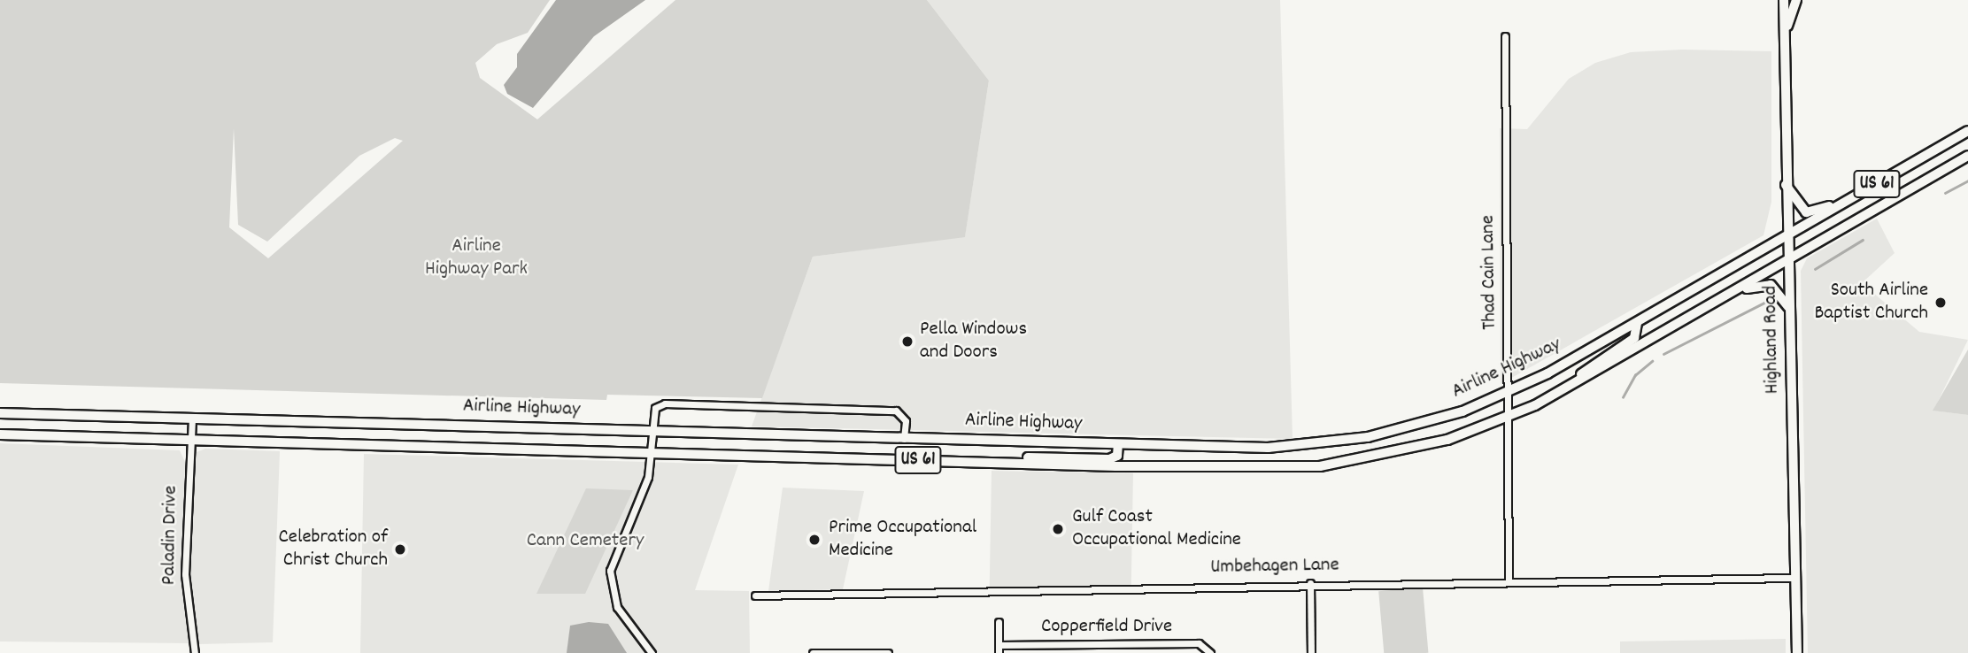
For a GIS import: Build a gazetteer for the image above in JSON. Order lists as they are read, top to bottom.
{
  "streets": {
    "highway": ["US 61", "Airline Highway"],
    "main road": ["Highland Road"],
    "street": [
      "Thad Cain Lane",
      "Paladin Drive",
      "Umbehagen Lane",
      "Copperfield Drive"
    ]
  },
  "crossings": [
    ["Thad Cain Lane", "Airline Highway"],
    ["Thad Cain Lane", "Umbehagen Lane"],
    ["Highland Road", "Airline Highway"],
    ["Highland Road", "Umbehagen Lane"],
    ["Airline Highway", "Paladin Drive"]
  ],
  "parks": ["Airline Highway Park", "Cann Cemetery"],
  "places": [
    "South Airline Baptist Church",
    "Pella Windows and Doors",
    "Gulf Coast Occupational Medicine",
    "Prime Occupational Medicine",
    "Celebration of Christ Church"
  ]
}
